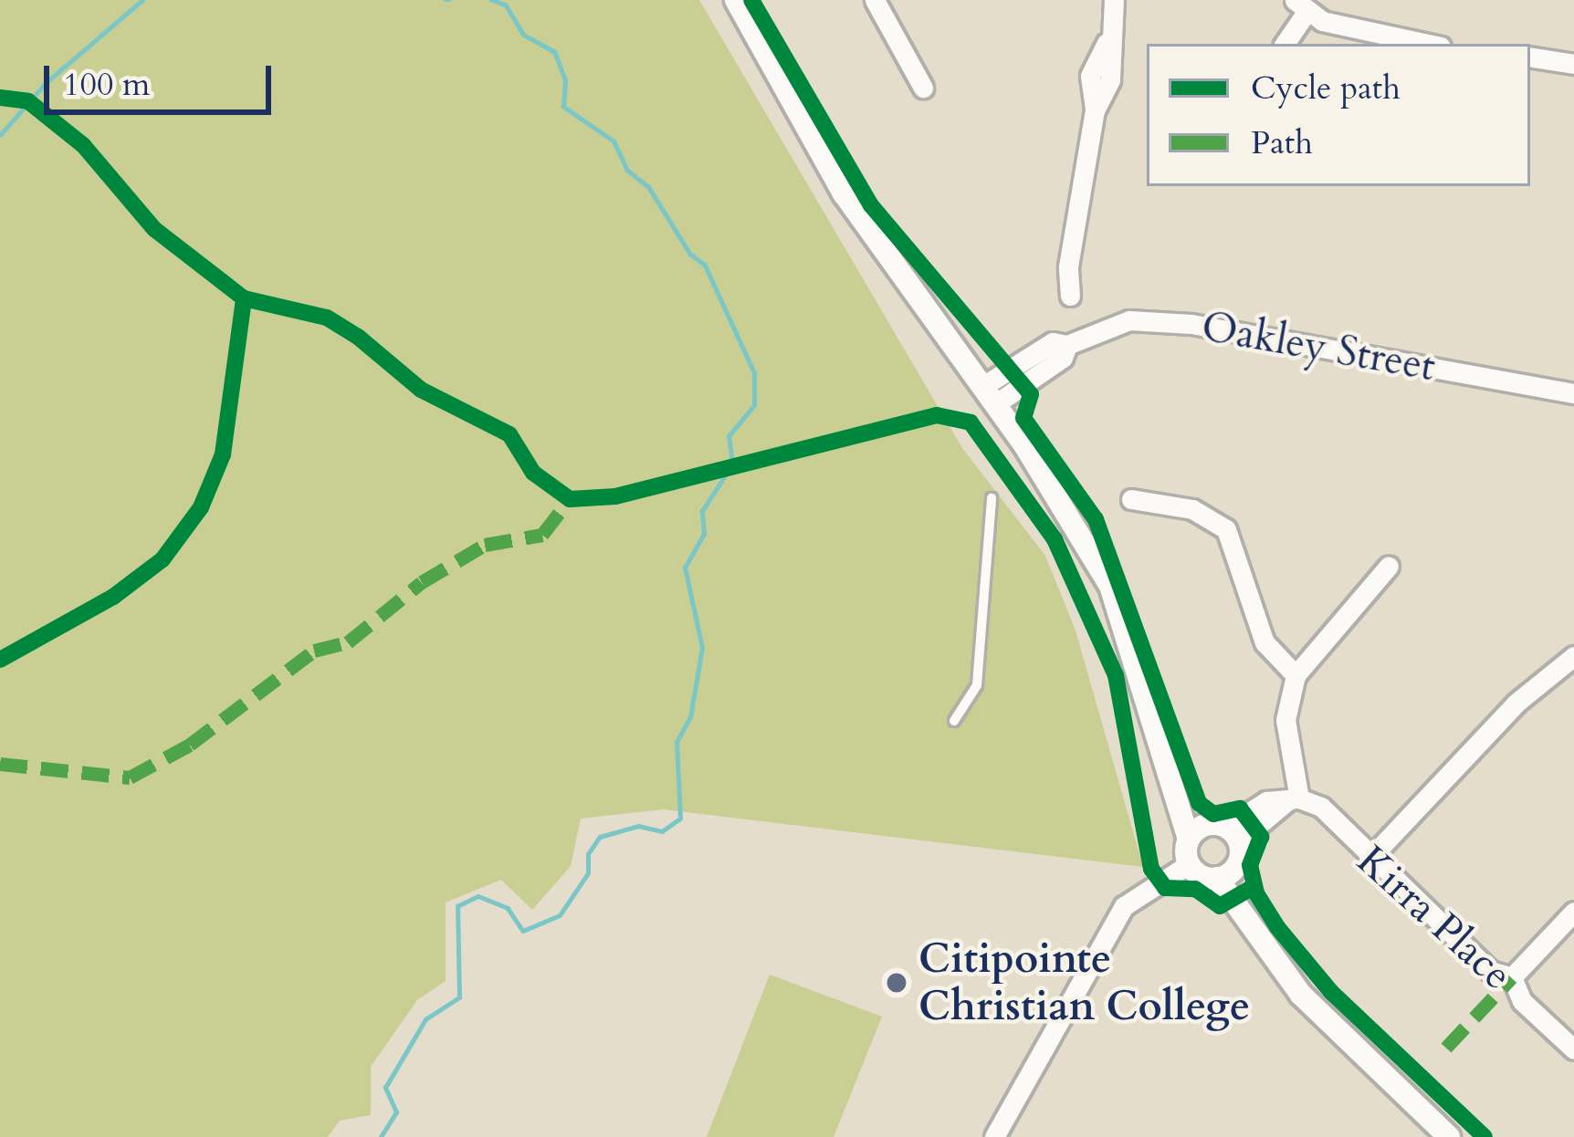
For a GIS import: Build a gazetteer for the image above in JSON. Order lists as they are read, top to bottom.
{
  "streets": {
    "street": ["Oakley Street", "Kirra Place"]
  },
  "places": ["Citipointe Christian College"],
  "legend": ["Cycle path", "Path"],
  "scale_bar": "100 m"
}
